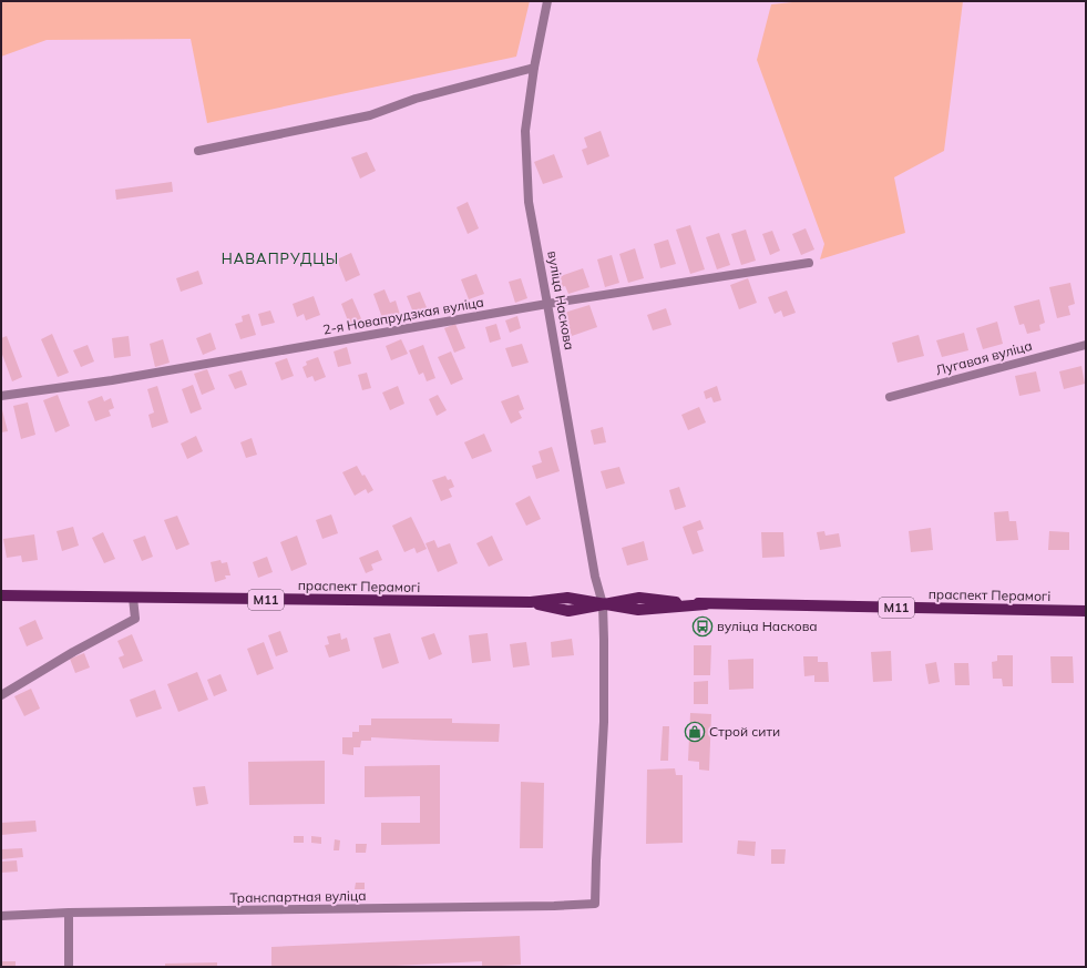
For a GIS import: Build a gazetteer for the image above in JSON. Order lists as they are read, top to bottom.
{
  "streets": {
    "main road": ["праспект Перамогі", "М11"],
    "street": [
      "вуліца Наскова",
      "2-я Новапрудзкая вуліца",
      "Лугавая вуліца",
      "Транспартная вуліца"
    ]
  },
  "crossings": [
    ["вуліца Наскова", "2-я Новапрудзкая вуліца"],
    ["вуліца Наскова", "праспект Перамогі"],
    ["вуліца Наскова", "Транспартная вуліца"]
  ],
  "districts": ["НАВАПРУДЦЫ"],
  "places": {
    "bus stop": ["вуліца Наскова"],
    "shop": ["Строй сити"]
  }
}
